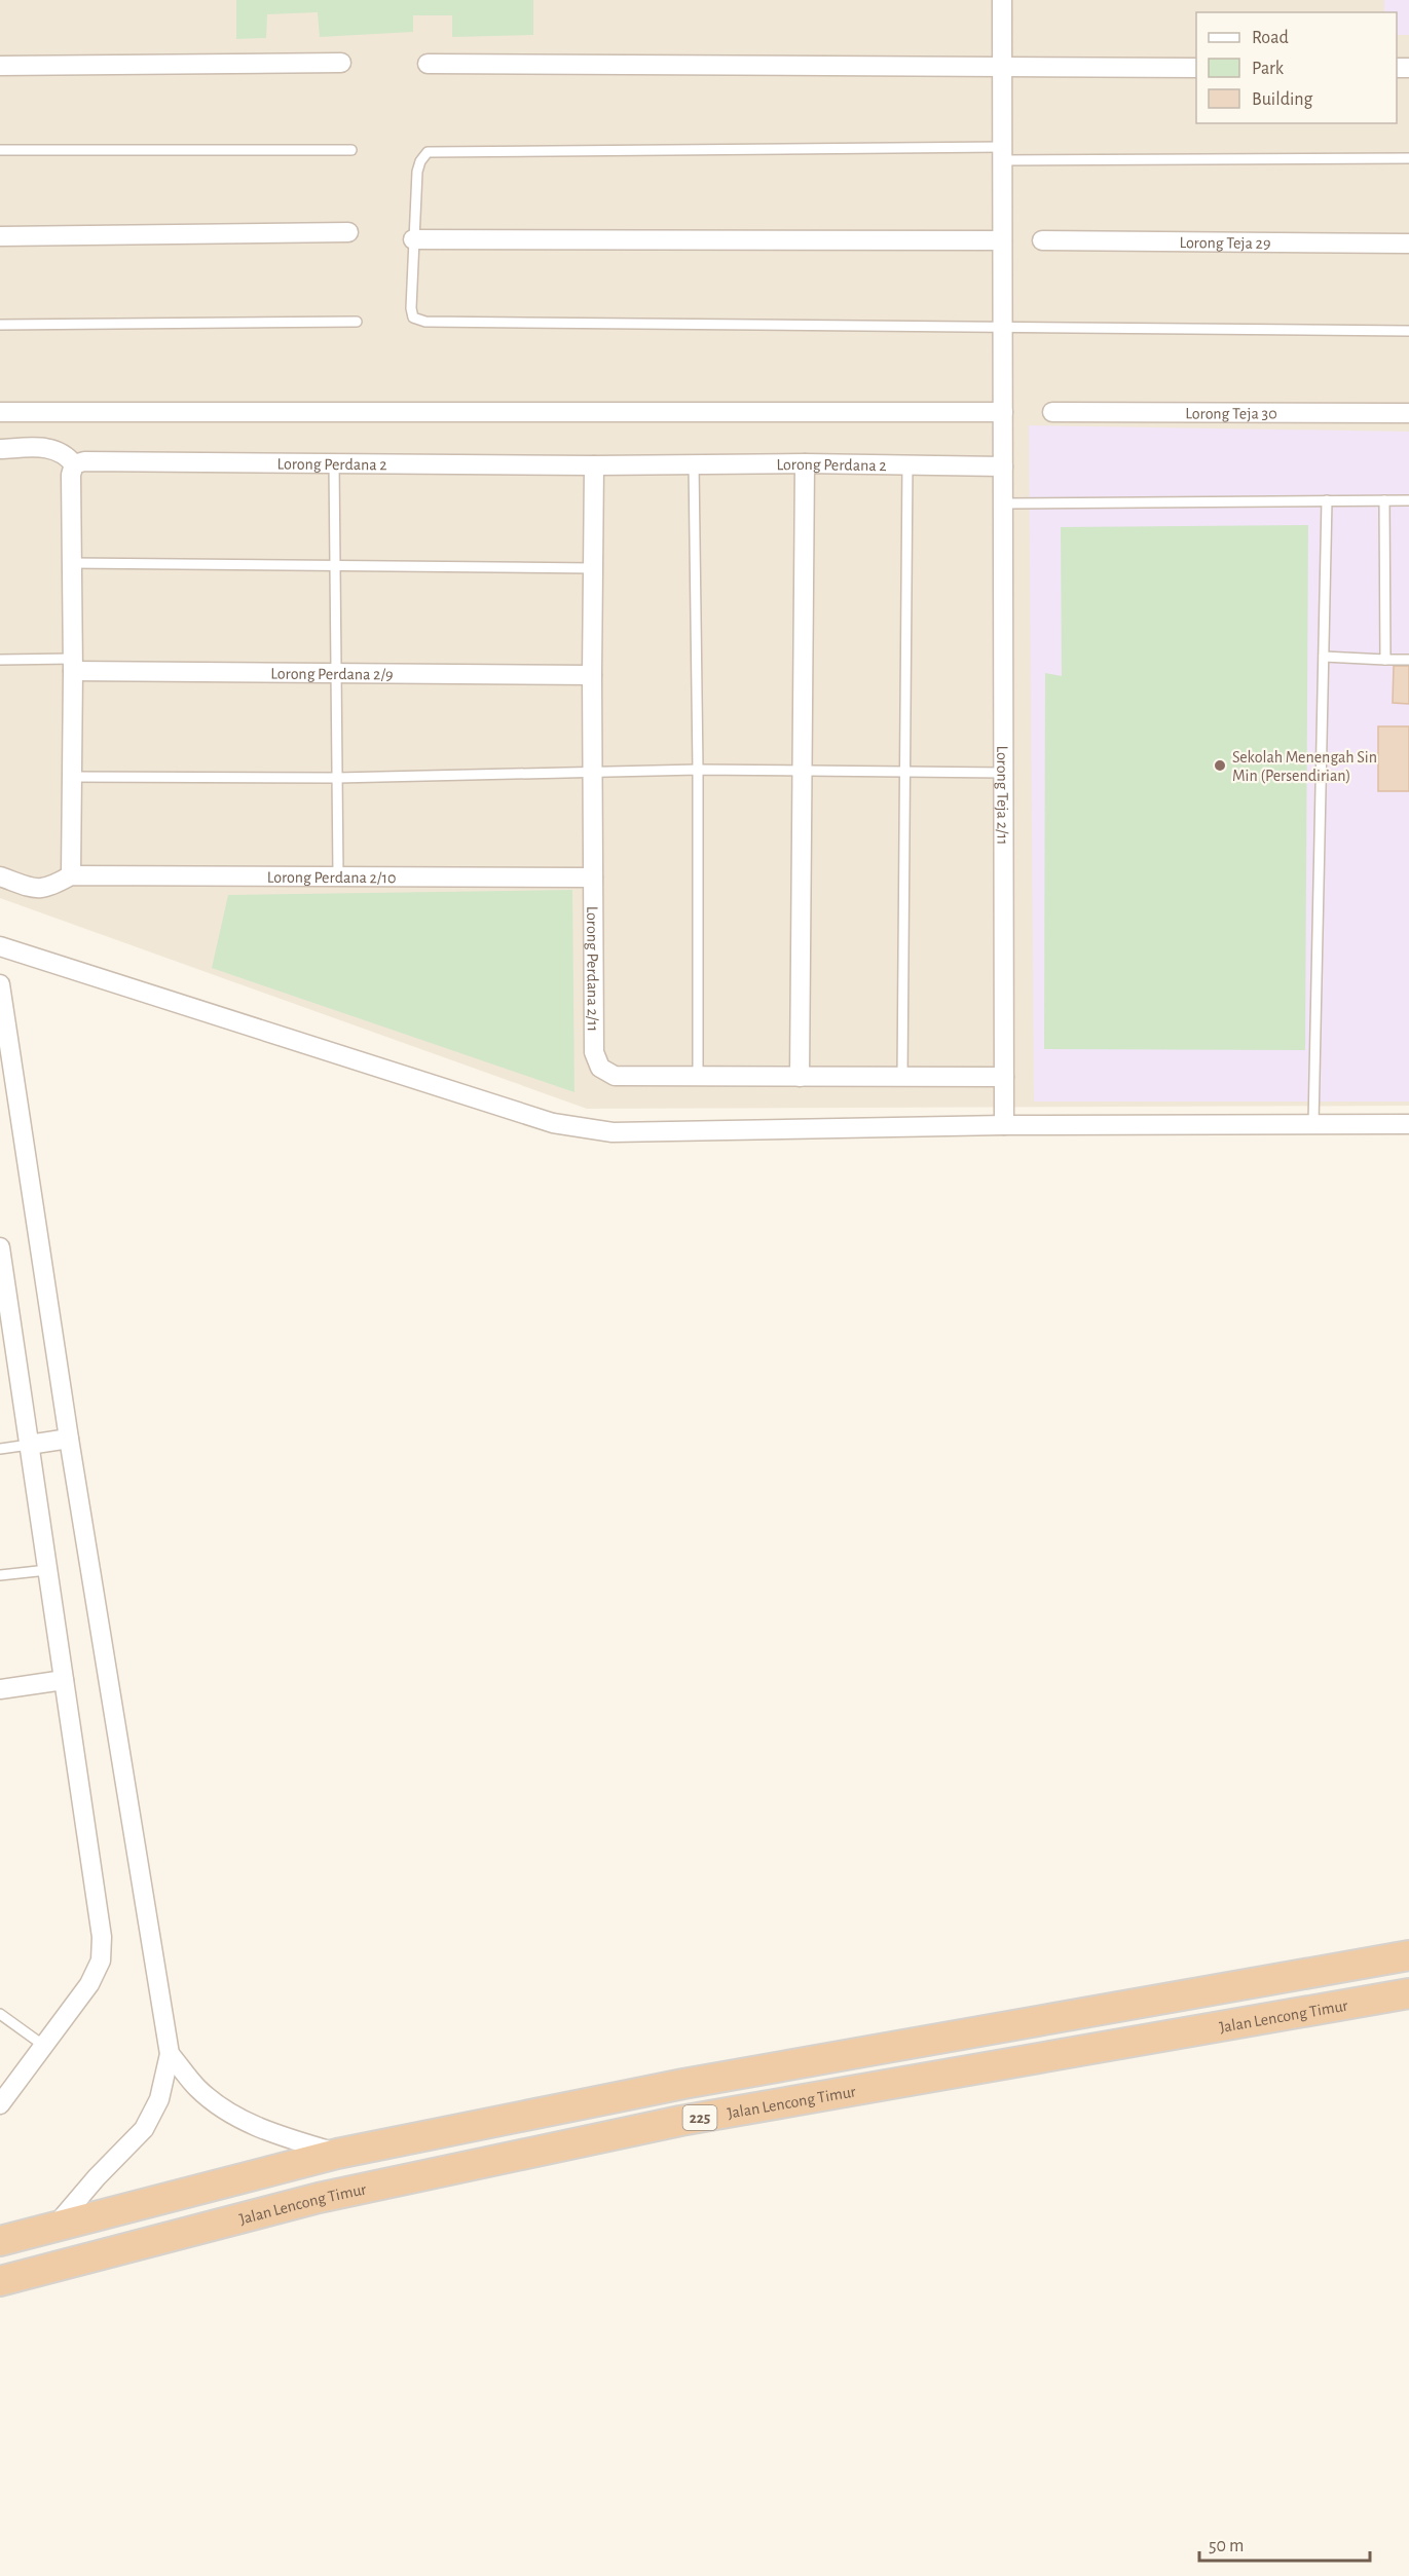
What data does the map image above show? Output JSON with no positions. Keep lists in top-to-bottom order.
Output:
{
  "streets": {
    "highway": ["Jalan Lencong Timur", "225"],
    "street": [
      "Lorong Teja 29",
      "Lorong Teja 30",
      "Lorong Perdana 2",
      "Lorong Perdana 2/9",
      "Lorong Teja 2/11",
      "Lorong Perdana 2/10",
      "Lorong Perdana 2/11"
    ]
  },
  "crossings": [
    ["Lorong Perdana 2", "Lorong Teja 2/11"],
    ["Lorong Perdana 2", "Lorong Perdana 2/11"],
    ["Lorong Perdana 2/9", "Lorong Perdana 2/11"],
    ["Lorong Teja 2/11", "Lorong Perdana 2/11"],
    ["Lorong Perdana 2/10", "Lorong Perdana 2/11"]
  ],
  "places": ["Sekolah Menengah Sin Min (Persendirian)"],
  "legend": ["Road", "Park", "Building"],
  "scale_bar": "50 m"
}
